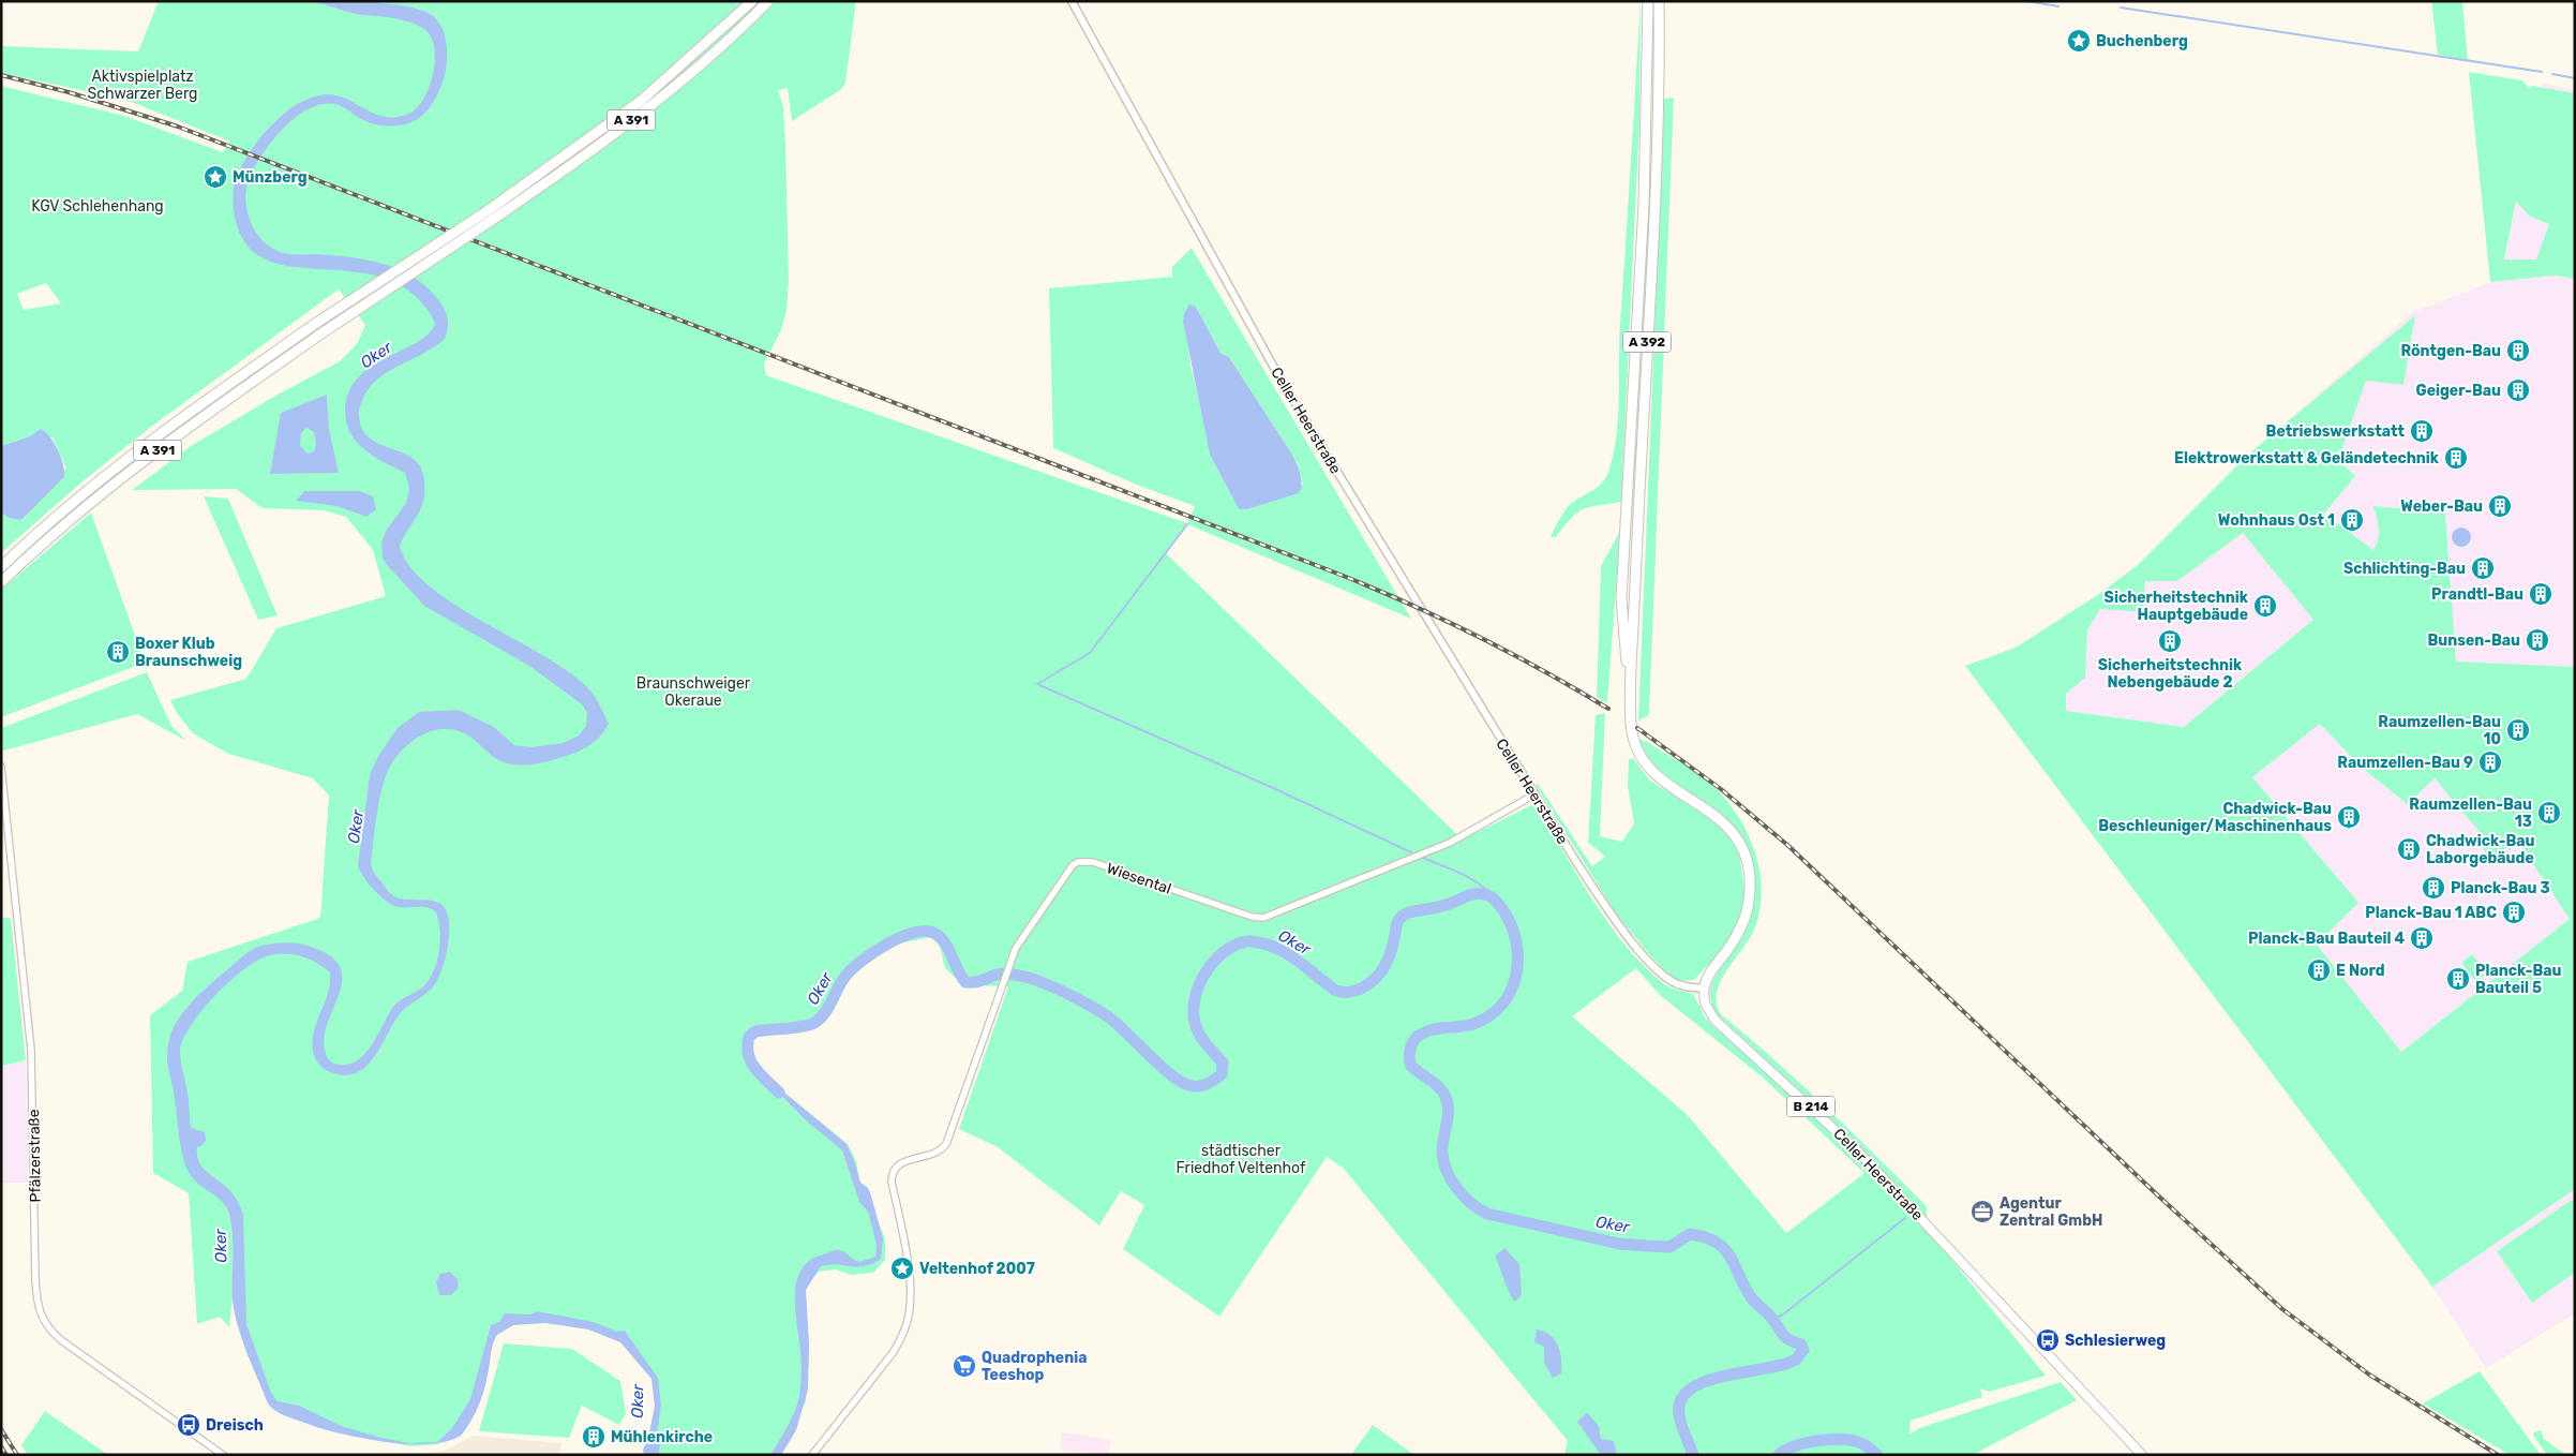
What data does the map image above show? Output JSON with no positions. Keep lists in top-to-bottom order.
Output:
{
  "streets": {
    "highway": ["A 391", "A 392"],
    "main road": ["Celler Heerstraße", "B 214"],
    "street": ["Wiesental", "Pfälzerstraße"]
  },
  "crossings": [
    ["Celler Heerstraße", "Wiesental"]
  ],
  "water": ["Oker"],
  "parks": [
    "Aktivspielplatz Schwarzer Berg",
    "KGV Schlehenhang",
    "Braunschweiger Okeraue",
    "städtischer Friedhof Veltenhof"
  ],
  "places": {
    "place": ["Buchenberg", "Münzberg", "Veltenhof 2007"],
    "building": [
      "Röntgen-Bau",
      "Geiger-Bau",
      "Betriebswerkstatt",
      "Elektrowerkstatt & Geländetechnik",
      "Weber-Bau",
      "Wohnhaus Ost 1",
      "Schlichting-Bau",
      "Prandtl-Bau",
      "Sicherheitstechnik Hauptgebäude",
      "Bunsen-Bau",
      "Sicherheitstechnik Nebengebäude 2",
      "Boxer Klub Braunschweig",
      "Raumzellen-Bau 10",
      "Raumzellen-Bau 9",
      "Raumzellen-Bau 13",
      "Chadwick-Bau Beschleuniger/Maschinenhaus",
      "Chadwick-Bau Laborgebäude",
      "Planck-Bau 3",
      "Planck-Bau 1 ABC",
      "Planck-Bau Bauteil 4",
      "E Nord",
      "Planck-Bau Bauteil 5",
      "Mühlenkirche"
    ],
    "office": ["Agentur Zentral GmbH"],
    "bus stop": ["Schlesierweg", "Dreisch"],
    "supermarket": ["Quadrophenia Teeshop"]
  }
}
